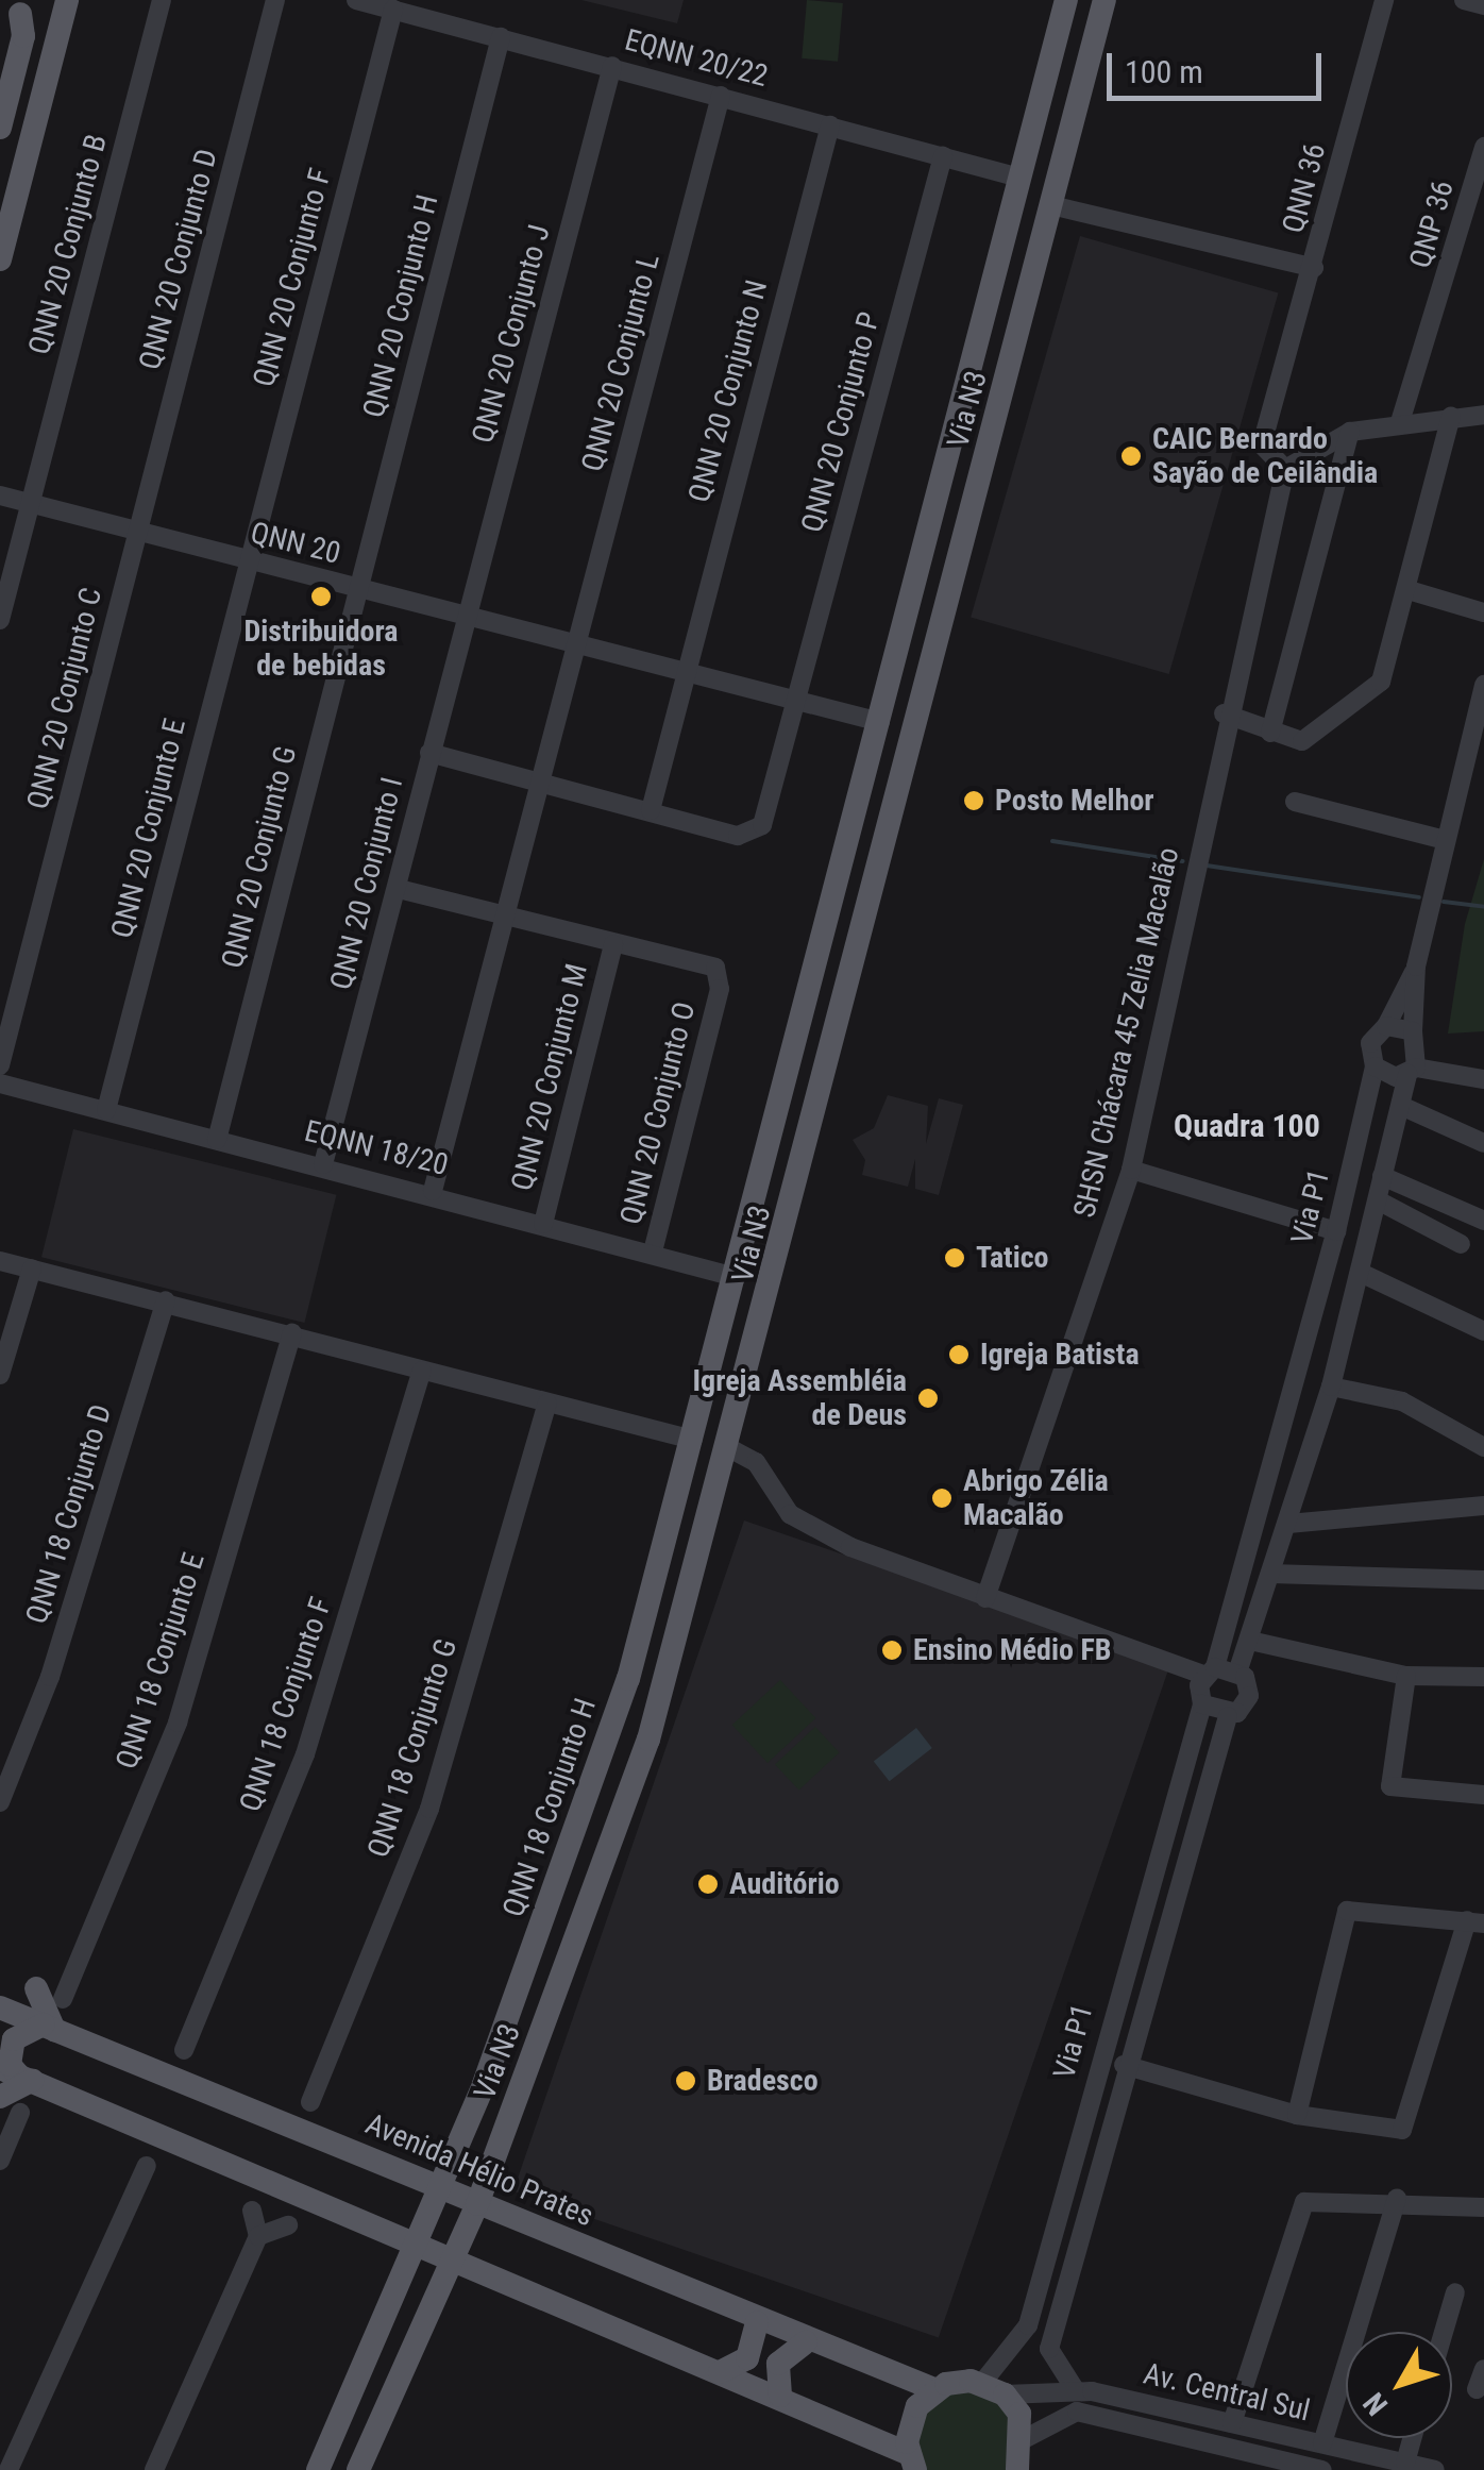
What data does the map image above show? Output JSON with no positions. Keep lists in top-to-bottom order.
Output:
{
  "streets": {
    "main road": ["Via N3", "QNN 18 Conjunto H", "Avenida Hélio Prates"],
    "street": [
      "EQNN 20/22",
      "QNN 36",
      "QNP 36",
      "QNN 20 Conjunto B",
      "QNN 20 Conjunto D",
      "QNN 20 Conjunto F",
      "QNN 20 Conjunto H",
      "QNN 20 Conjunto J",
      "QNN 20 Conjunto L",
      "QNN 20 Conjunto N",
      "QNN 20 Conjunto P",
      "QNN 20",
      "QNN 20 Conjunto C",
      "QNN 20 Conjunto E",
      "QNN 20 Conjunto G",
      "QNN 20 Conjunto I",
      "SHSN Chácara 45 Zelia Macalão",
      "QNN 20 Conjunto M",
      "QNN 20 Conjunto O",
      "EQNN 18/20",
      "Via P1",
      "QNN 18 Conjunto D",
      "QNN 18 Conjunto E",
      "QNN 18 Conjunto F",
      "QNN 18 Conjunto G",
      "Av. Central Sul"
    ]
  },
  "crossings": [
    ["EQNN 20/22", "QNN 20 Conjunto F"],
    ["EQNN 20/22", "QNN 20 Conjunto H"],
    ["EQNN 20/22", "QNN 20 Conjunto J"],
    ["EQNN 20/22", "QNN 20 Conjunto L"],
    ["EQNN 20/22", "QNN 20 Conjunto N"],
    ["EQNN 20/22", "Via N3"],
    ["EQNN 20/22", "QNN 20 Conjunto P"],
    ["QNN 36", "SHSN Chácara 45 Zelia Macalão"],
    ["QNN 20 Conjunto B", "QNN 20"],
    ["QNN 20 Conjunto D", "QNN 20"],
    ["QNN 20 Conjunto D", "QNN 20 Conjunto C"],
    ["QNN 20 Conjunto F", "QNN 20"],
    ["QNN 20 Conjunto F", "QNN 20 Conjunto E"],
    ["QNN 20 Conjunto H", "QNN 20"],
    ["QNN 20 Conjunto H", "QNN 20 Conjunto G"],
    ["QNN 20 Conjunto J", "QNN 20"],
    ["QNN 20 Conjunto J", "QNN 20 Conjunto I"],
    ["QNN 20 Conjunto L", "QNN 20"],
    ["QNN 20 Conjunto N", "QNN 20"],
    ["Via N3", "QNN 20"],
    ["Via N3", "EQNN 18/20"],
    ["Via N3", "QNN 18 Conjunto H"],
    ["Via N3", "Avenida Hélio Prates"],
    ["QNN 20 Conjunto P", "QNN 20"],
    ["QNN 20", "QNN 20 Conjunto C"],
    ["QNN 20", "QNN 20 Conjunto E"],
    ["QNN 20", "QNN 20 Conjunto G"],
    ["QNN 20", "QNN 20 Conjunto I"],
    ["QNN 20 Conjunto E", "EQNN 18/20"],
    ["QNN 20 Conjunto G", "EQNN 18/20"],
    ["QNN 20 Conjunto I", "EQNN 18/20"],
    ["QNN 20 Conjunto M", "QNN 20 Conjunto O"],
    ["QNN 20 Conjunto M", "EQNN 18/20"],
    ["QNN 20 Conjunto O", "EQNN 18/20"],
    ["Via P1", "Av. Central Sul"],
    ["QNN 18 Conjunto H", "Avenida Hélio Prates"]
  ],
  "districts": ["Quadra 100"],
  "places": [
    "CAIC Bernardo Sayão de Ceilândia",
    "Distribuidora de bebidas",
    "Posto Melhor",
    "Tatico",
    "Igreja Batista",
    "Igreja Assembléia de Deus",
    "Abrigo Zélia Macalão",
    "Ensino Médio FB",
    "Auditório",
    "Bradesco"
  ],
  "scale_bar": "100 m",
  "north": "bottom left"
}
